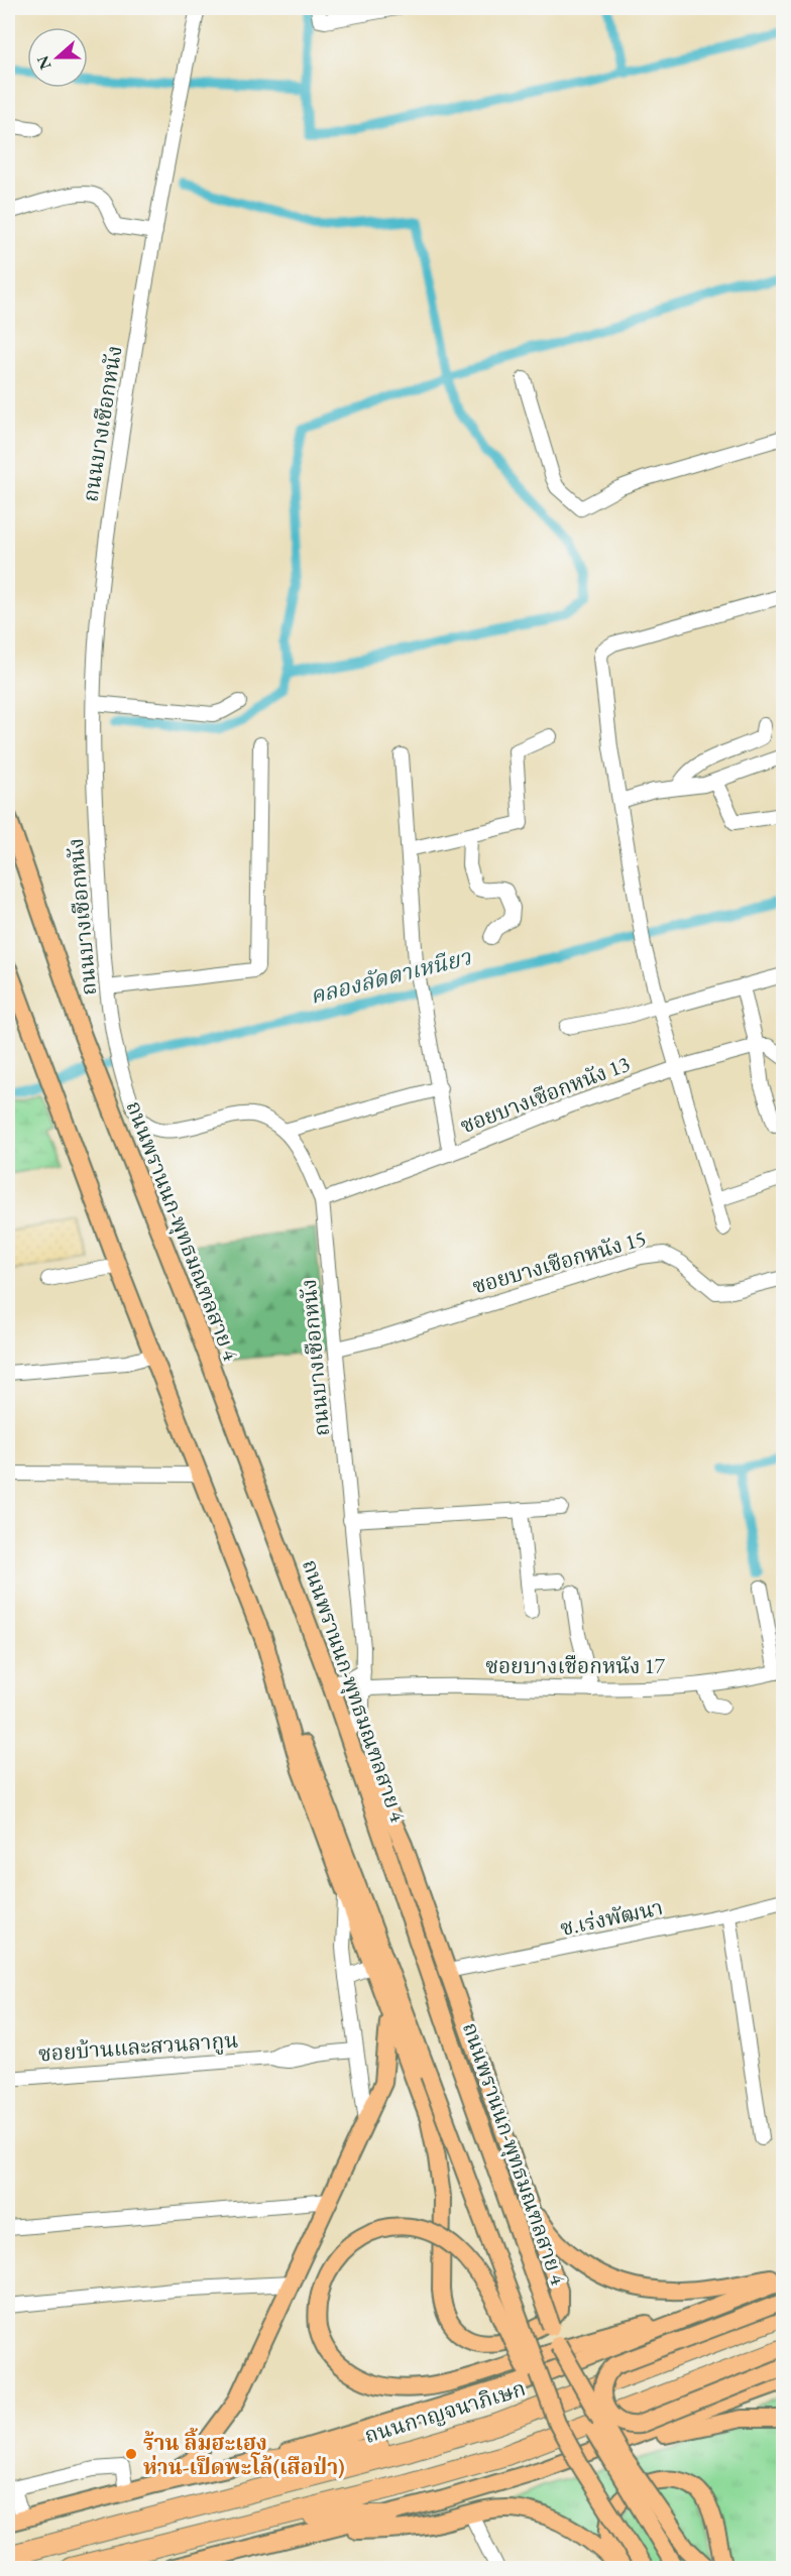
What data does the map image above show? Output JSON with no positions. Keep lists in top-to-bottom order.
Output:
{
  "streets": {
    "highway": ["ถนนกาญจนาภิเษก"],
    "main road": ["ถนนพรานนก-พุทธมณฑลสาย 4"],
    "street": [
      "ถนนบางเชือกหนัง",
      "ซอยบางเชือกหนัง 13",
      "ซอยบางเชือกหนัง 15",
      "ซอยบางเชือกหนัง 17",
      "ซ.เร่งพัฒนา",
      "ซอยบ้านและสวนลากูน"
    ]
  },
  "crossings": [
    ["ถนนบางเชือกหนัง", "ซอยบางเชือกหนัง 13"],
    ["ถนนบางเชือกหนัง", "ถนนพรานนก-พุทธมณฑลสาย 4"],
    ["ถนนบางเชือกหนัง", "ซอยบางเชือกหนัง 15"],
    ["ถนนบางเชือกหนัง", "ซอยบางเชือกหนัง 17"]
  ],
  "water": ["คลองลัดตาเหนียว"],
  "places": ["ร้าน ลิ้มฮะเฮง ห่าน-เป็ดพะโล้(เสือป่า)"],
  "north": "left"
}
